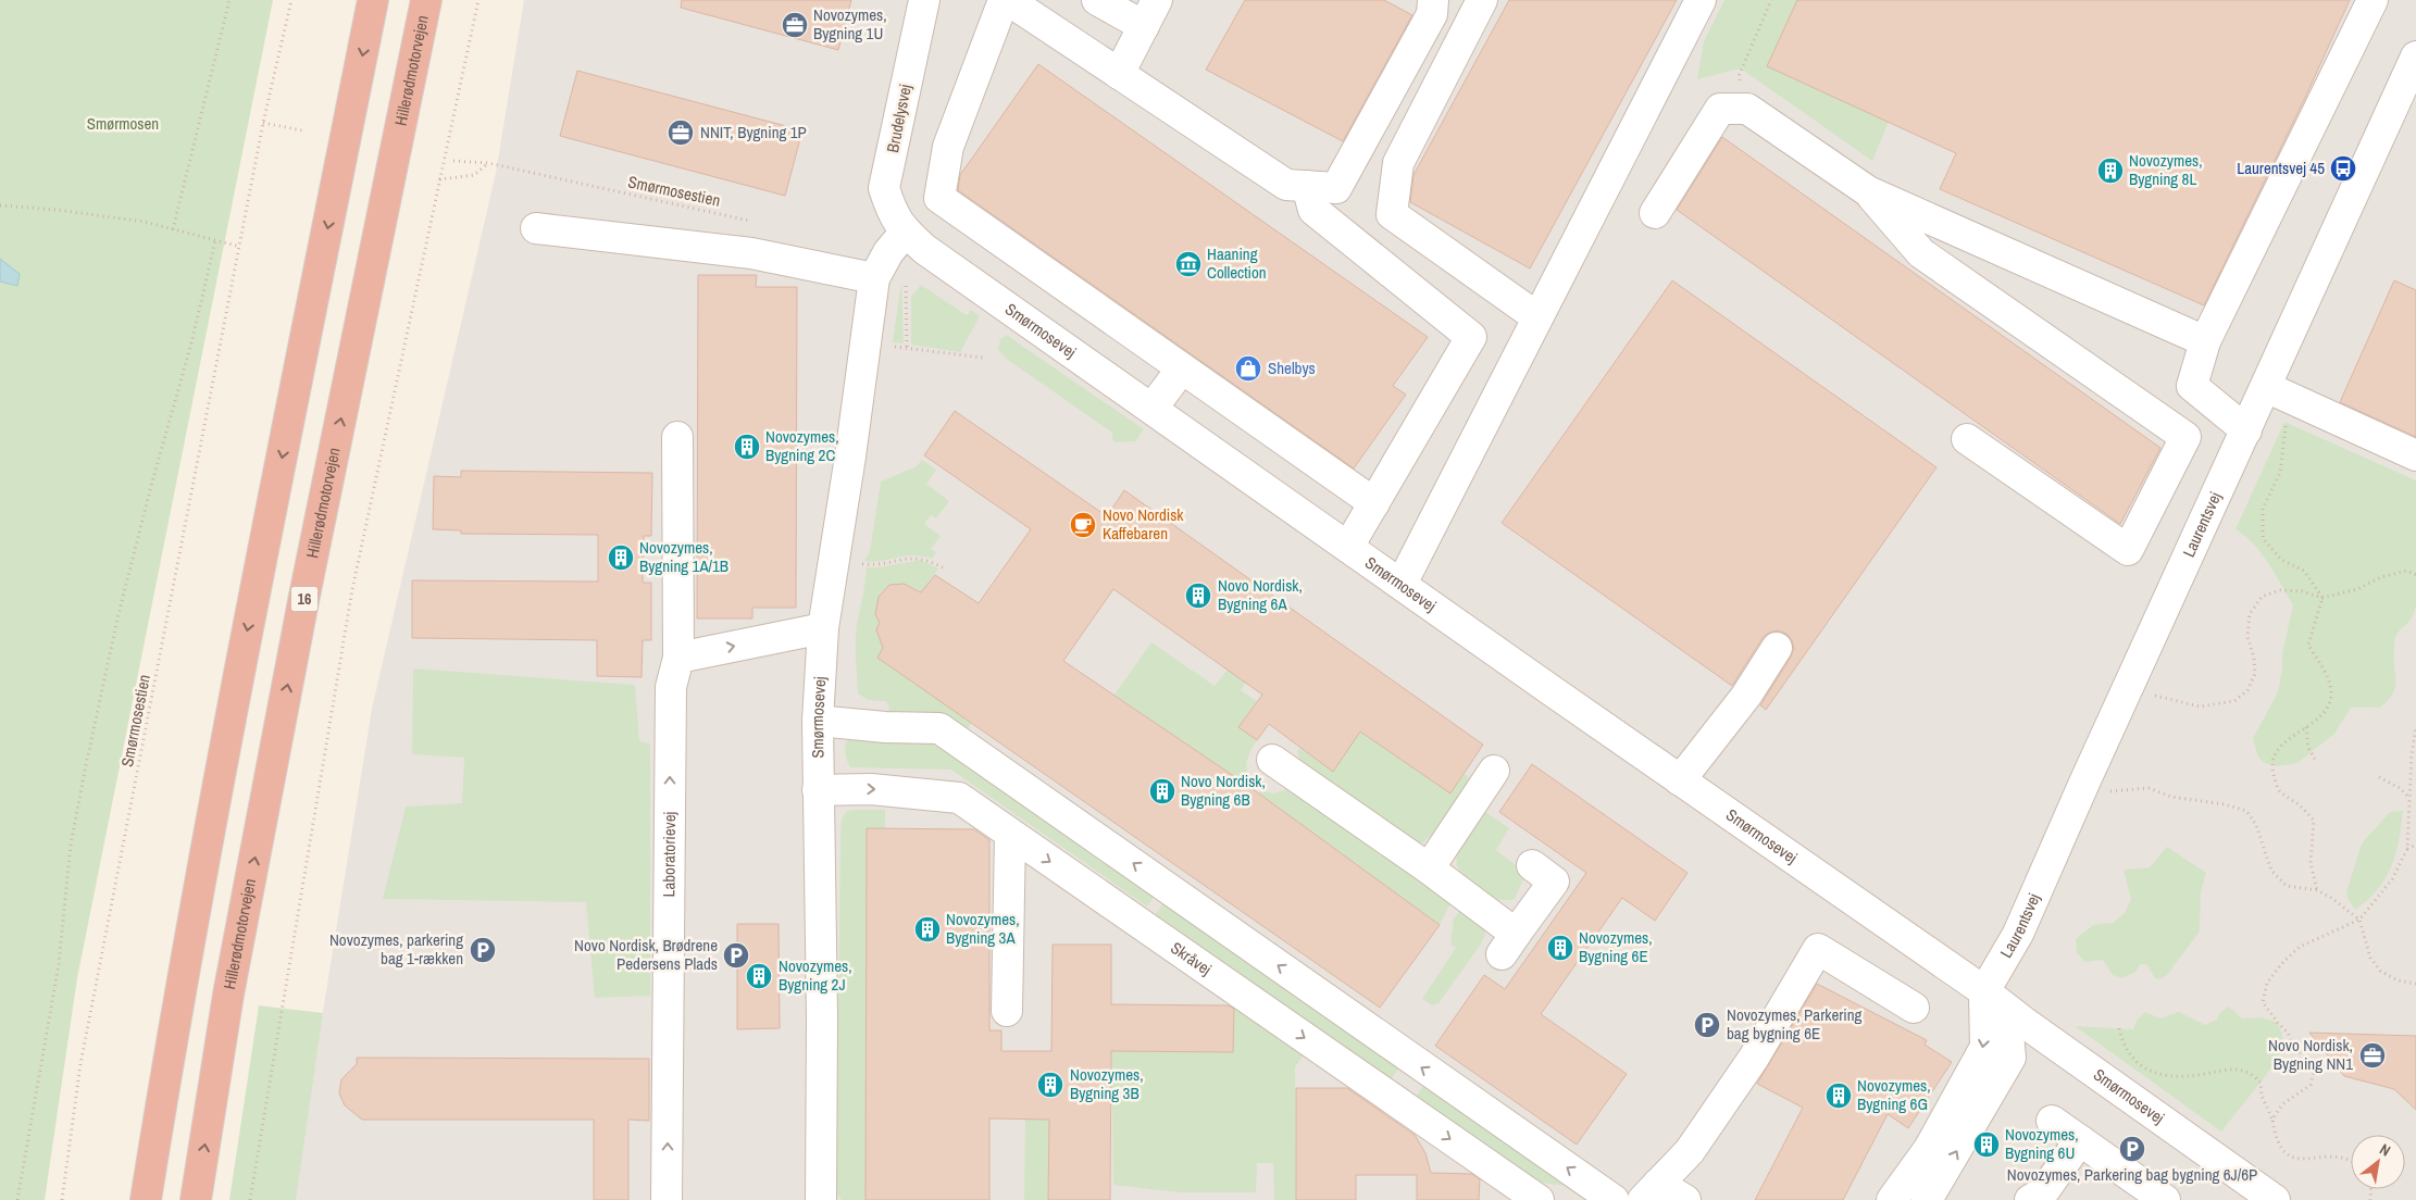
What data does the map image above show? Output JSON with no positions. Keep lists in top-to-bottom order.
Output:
{
  "streets": {
    "highway": ["Hillerødmotorvejen", "16"],
    "street": [
      "Brudelysvej",
      "Smørmosevej",
      "Laurentsvej",
      "Laboratorievej",
      "Skråvej"
    ],
    "path": ["Smørmosestien"]
  },
  "crossings": [
    ["Brudelysvej", "Smørmosevej"],
    ["Smørmosevej", "Laurentsvej"],
    ["Smørmosevej", "Skråvej"]
  ],
  "one_way": ["Laboratorievej"],
  "parks": ["Smørmosen"],
  "places": {
    "office": ["Novozymes, Bygning 1U", "NNIT, Bygning 1P", "Novo Nordisk, Bygning NN1"],
    "bus stop": ["Laurentsvej 45"],
    "building": [
      "Novozymes, Bygning 8L",
      "Novozymes, Bygning 2C",
      "Novozymes, Bygning 1A/1B",
      "Novo Nordisk, Bygning 6A",
      "Novo Nordisk, Bygning 6B",
      "Novozymes, Bygning 3A",
      "Novozymes, Bygning 6E",
      "Novozymes, Bygning 2J",
      "Novozymes, Bygning 3B",
      "Novozymes, Bygning 6G",
      "Novozymes, Bygning 6U"
    ],
    "museum": ["Haaning Collection"],
    "shop": ["Shelbys"],
    "cafe": ["Novo Nordisk Kaffebaren"],
    "parking": [
      "Novozymes, parkering bag 1-rækken",
      "Novo Nordisk, Brødrene Pedersens Plads",
      "Novozymes, Parkering bag bygning 6E",
      "Novozymes, Parkering bag bygning 6J/6P"
    ]
  },
  "north": "top right"
}
